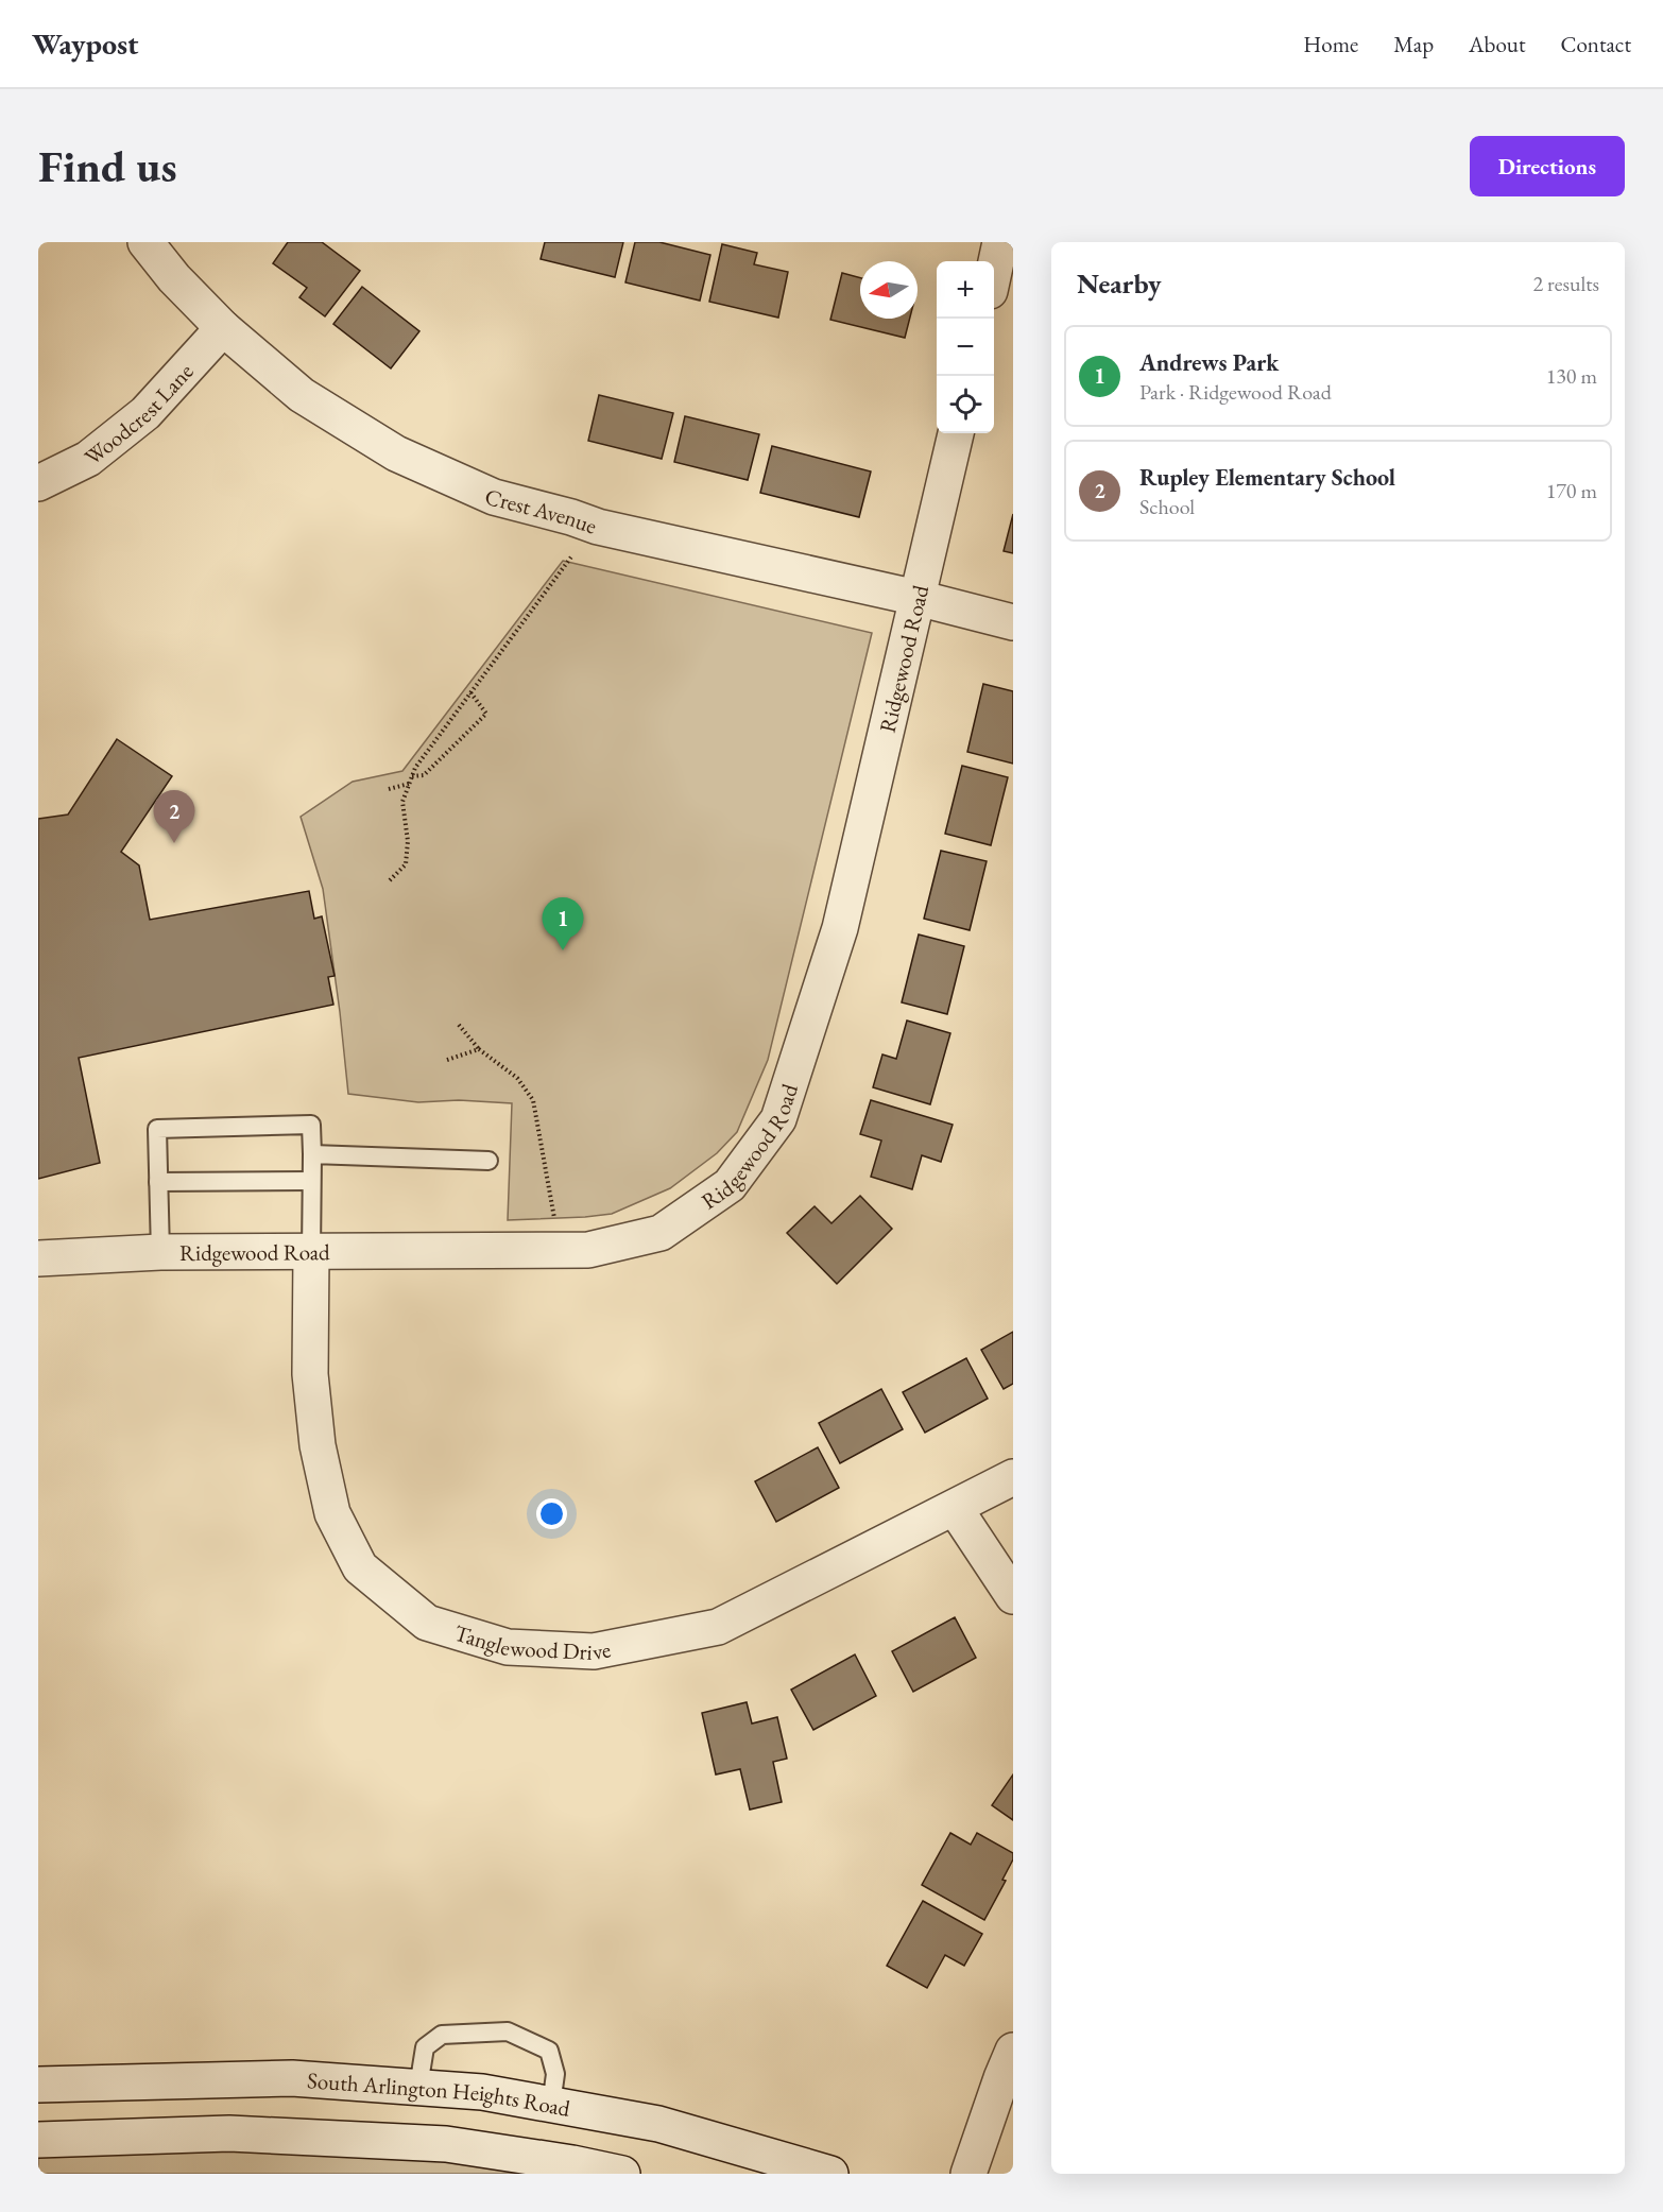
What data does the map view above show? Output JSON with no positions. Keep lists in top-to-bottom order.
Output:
{
  "streets": {
    "street": [
      "Woodcrest Lane",
      "Crest Avenue",
      "Ridgewood Road",
      "Tanglewood Drive",
      "South Arlington Heights Road"
    ]
  },
  "crossings": [
    ["Woodcrest Lane", "Crest Avenue"],
    ["Crest Avenue", "Ridgewood Road"],
    ["Ridgewood Road", "Tanglewood Drive"]
  ],
  "north": "left",
  "page": {
    "header": "Waypost",
    "nav": [
      "Home",
      "Map",
      "About",
      "Contact"
    ],
    "buttons": "Directions",
    "title": "Find us",
    "heading": ["Nearby", "2 results"],
    "map_buttons": ["+", "−"],
    "list": [
      {
        "mark": "1",
        "name": "Andrews Park",
        "note": "Park · Ridgewood Road",
        "value": "130 m"
      },
      {
        "mark": "2",
        "name": "Rupley Elementary School",
        "note": "School",
        "value": "170 m"
      }
    ],
    "pins": ["2", "1"]
  }
}
